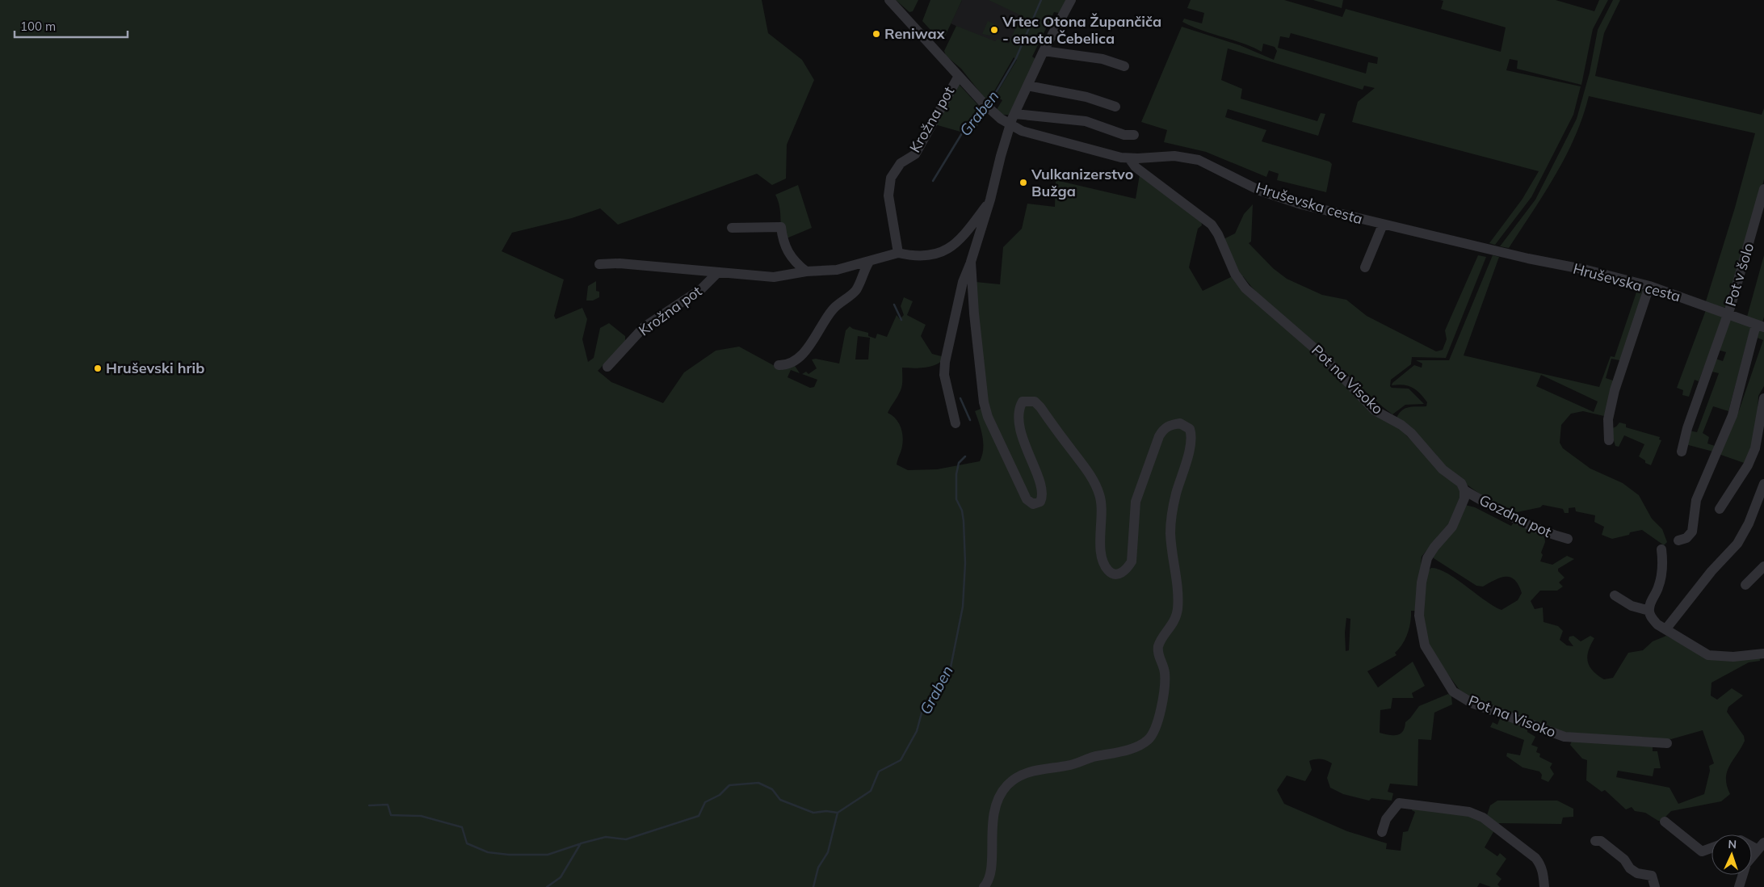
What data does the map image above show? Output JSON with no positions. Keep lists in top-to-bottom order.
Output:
{
  "streets": {
    "street": [
      "Krožna pot",
      "Hruševska cesta",
      "Pot v šolo",
      "Pot na Visoko",
      "Gozdna pot"
    ]
  },
  "crossings": [
    ["Krožna pot", "Hruševska cesta"],
    ["Hruševska cesta", "Pot v šolo"],
    ["Hruševska cesta", "Pot na Visoko"],
    ["Pot na Visoko", "Gozdna pot"]
  ],
  "water": ["Graben"],
  "places": [
    "Vrtec Otona Župančiča - enota Čebelica",
    "Reniwax",
    "Vulkanizerstvo Bužga",
    "Hruševski hrib"
  ],
  "scale_bar": "100 m",
  "north": "top"
}
